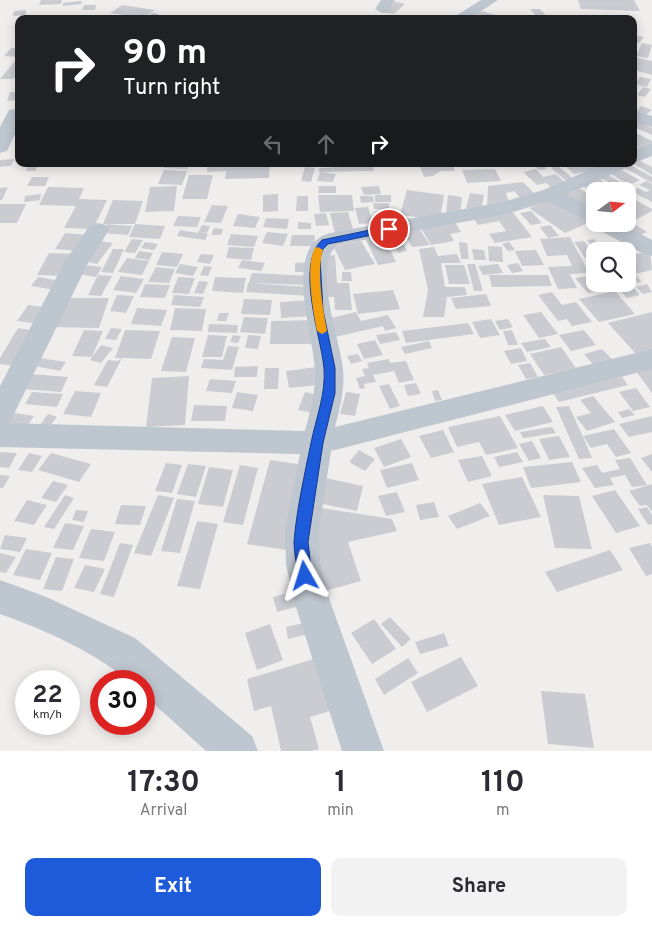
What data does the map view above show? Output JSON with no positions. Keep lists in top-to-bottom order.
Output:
{
  "north": "right",
  "page": {
    "turn": ["90 m", "Turn right"],
    "speed": "22 km/h",
    "limit": "30",
    "eta": [
      "17:30",
      "Arrival",
      "1",
      "min",
      "110",
      "m"
    ],
    "buttons": ["Exit", "Share"]
  }
}
